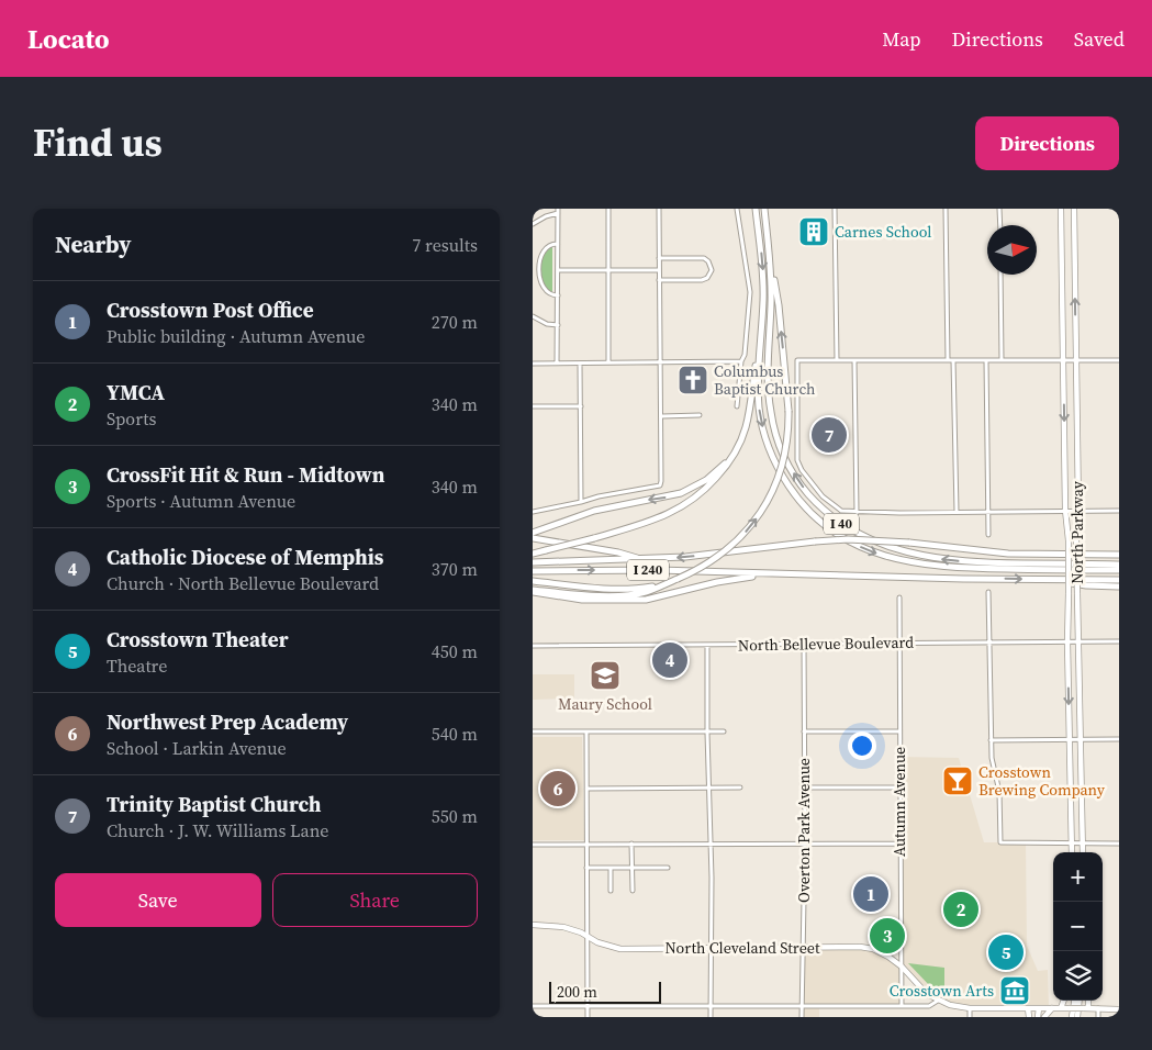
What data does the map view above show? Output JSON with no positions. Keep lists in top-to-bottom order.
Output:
{
  "streets": {
    "highway": ["I 40", "I 240"],
    "main road": ["North Parkway", "North Cleveland Street"],
    "street": ["North Bellevue Boulevard", "Autumn Avenue", "Overton Park Avenue"]
  },
  "crossings": [
    ["North Parkway", "North Bellevue Boulevard"],
    ["North Bellevue Boulevard", "Autumn Avenue"],
    ["North Bellevue Boulevard", "Overton Park Avenue"],
    ["Autumn Avenue", "North Cleveland Street"],
    ["Overton Park Avenue", "North Cleveland Street"]
  ],
  "places": {
    "building": ["Carnes School"],
    "church": ["Columbus Baptist Church"],
    "school or university": ["Maury School"],
    "bar": ["Crosstown Brewing Company"],
    "museum": ["Crosstown Arts"]
  },
  "scale_bar": "200 m",
  "north": "right",
  "page": {
    "header": "Locato",
    "nav": ["Map", "Directions", "Saved"],
    "title": "Find us",
    "buttons": [
      "Directions",
      ["Save", "Share"]
    ],
    "heading": ["Nearby", "7 results"],
    "list": [
      {
        "mark": "1",
        "name": "Crosstown Post Office",
        "note": "Public building · Autumn Avenue",
        "value": "270 m"
      },
      {
        "mark": "2",
        "name": "YMCA",
        "note": "Sports",
        "value": "340 m"
      },
      {
        "mark": "3",
        "name": "CrossFit Hit & Run - Midtown",
        "note": "Sports · Autumn Avenue",
        "value": "340 m"
      },
      {
        "mark": "4",
        "name": "Catholic Diocese of Memphis",
        "note": "Church · North Bellevue Boulevard",
        "value": "370 m"
      },
      {
        "mark": "5",
        "name": "Crosstown Theater",
        "note": "Theatre",
        "value": "450 m"
      },
      {
        "mark": "6",
        "name": "Northwest Prep Academy",
        "note": "School · Larkin Avenue",
        "value": "540 m"
      },
      {
        "mark": "7",
        "name": "Trinity Baptist Church",
        "note": "Church · J. W. Williams Lane",
        "value": "550 m"
      }
    ],
    "pins": [
      "7",
      "4",
      "6",
      "1",
      "2",
      "3",
      "5"
    ],
    "map_buttons": ["+", "−"],
    "scale": "200 m"
  }
}
